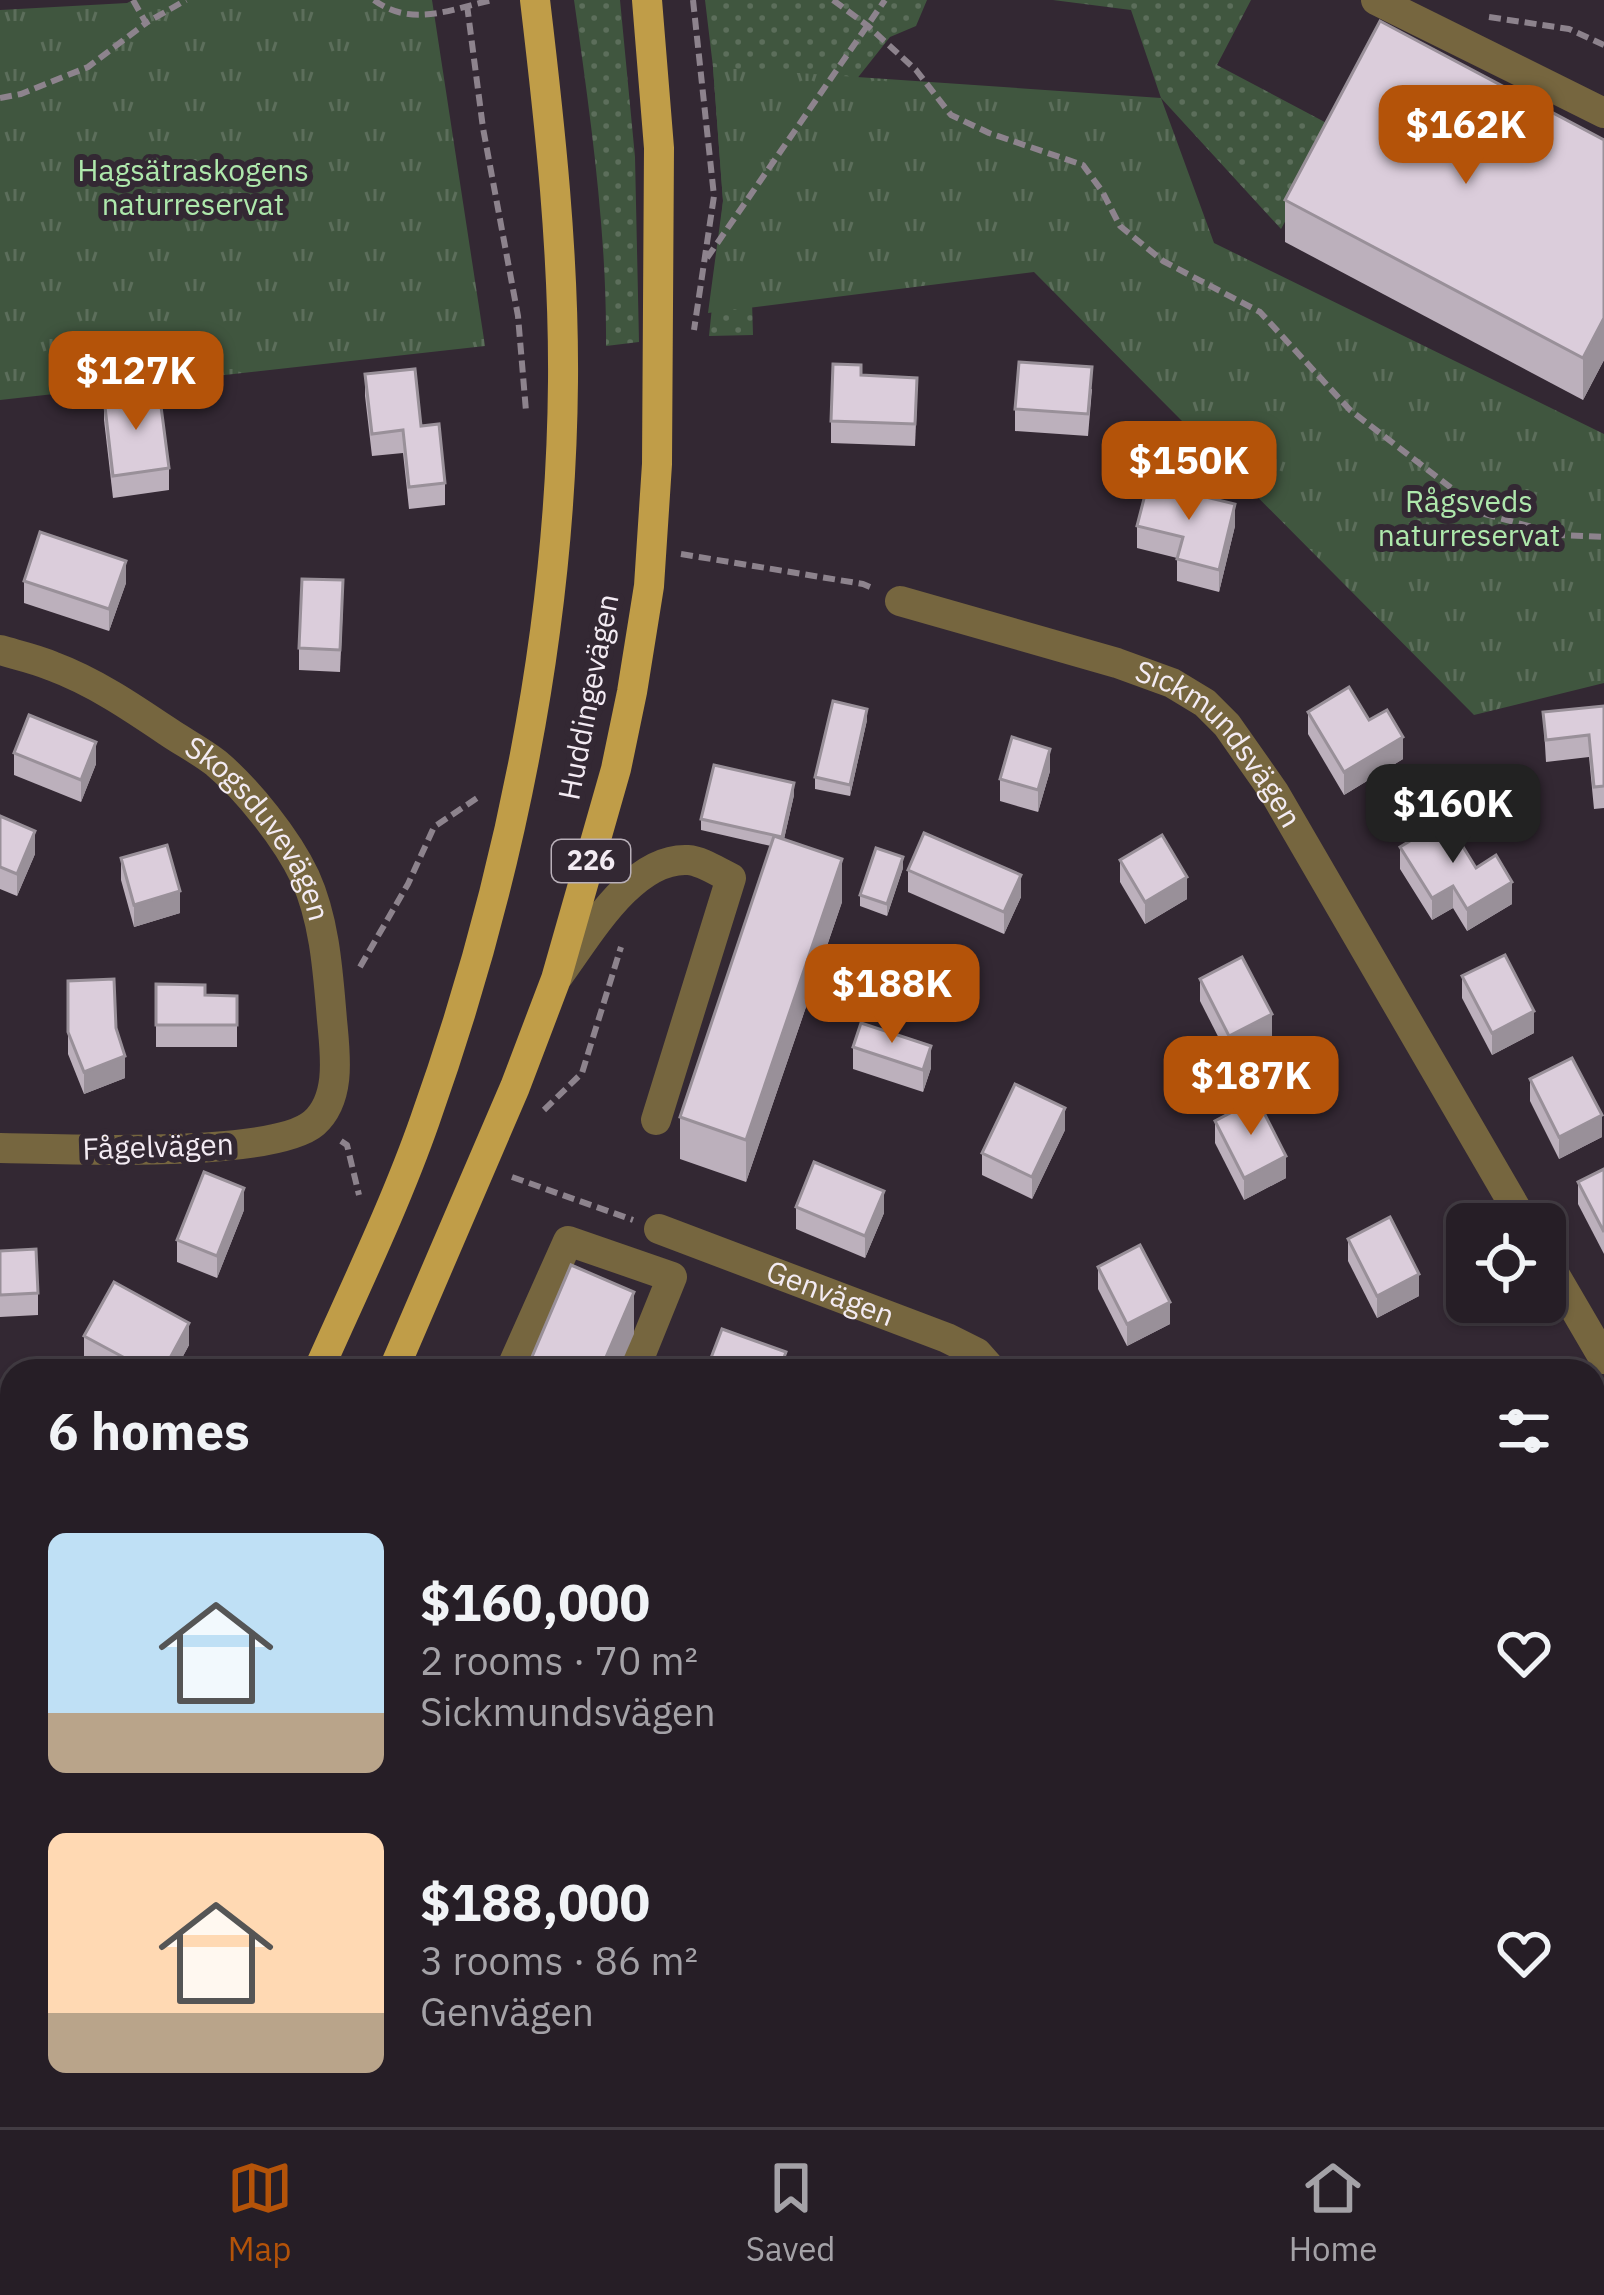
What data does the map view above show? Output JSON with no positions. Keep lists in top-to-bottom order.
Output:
{
  "streets": {
    "main road": ["Huddingevägen", "226"],
    "street": [
      "Sickmundsvägen",
      "Skogsduvevägen",
      "Fågelvägen",
      "Genvägen"
    ]
  },
  "crossings": [
    ["Skogsduvevägen", "Fågelvägen"]
  ],
  "parks": ["Hagsätraskogens naturreservat", "Rågsveds naturreservat"],
  "page": {
    "price": [
      "$162K",
      "$127K",
      "$150K",
      "$160K",
      "$188K",
      "$187K"
    ],
    "heading": "6 homes",
    "list": [
      {
        "name": "$160,000",
        "note": "2 rooms · 70 m² · Sickmundsvägen"
      },
      {
        "name": "$188,000",
        "note": "3 rooms · 86 m² · Genvägen"
      }
    ],
    "tabs": ["Map", "Saved", "Home"]
  }
}
